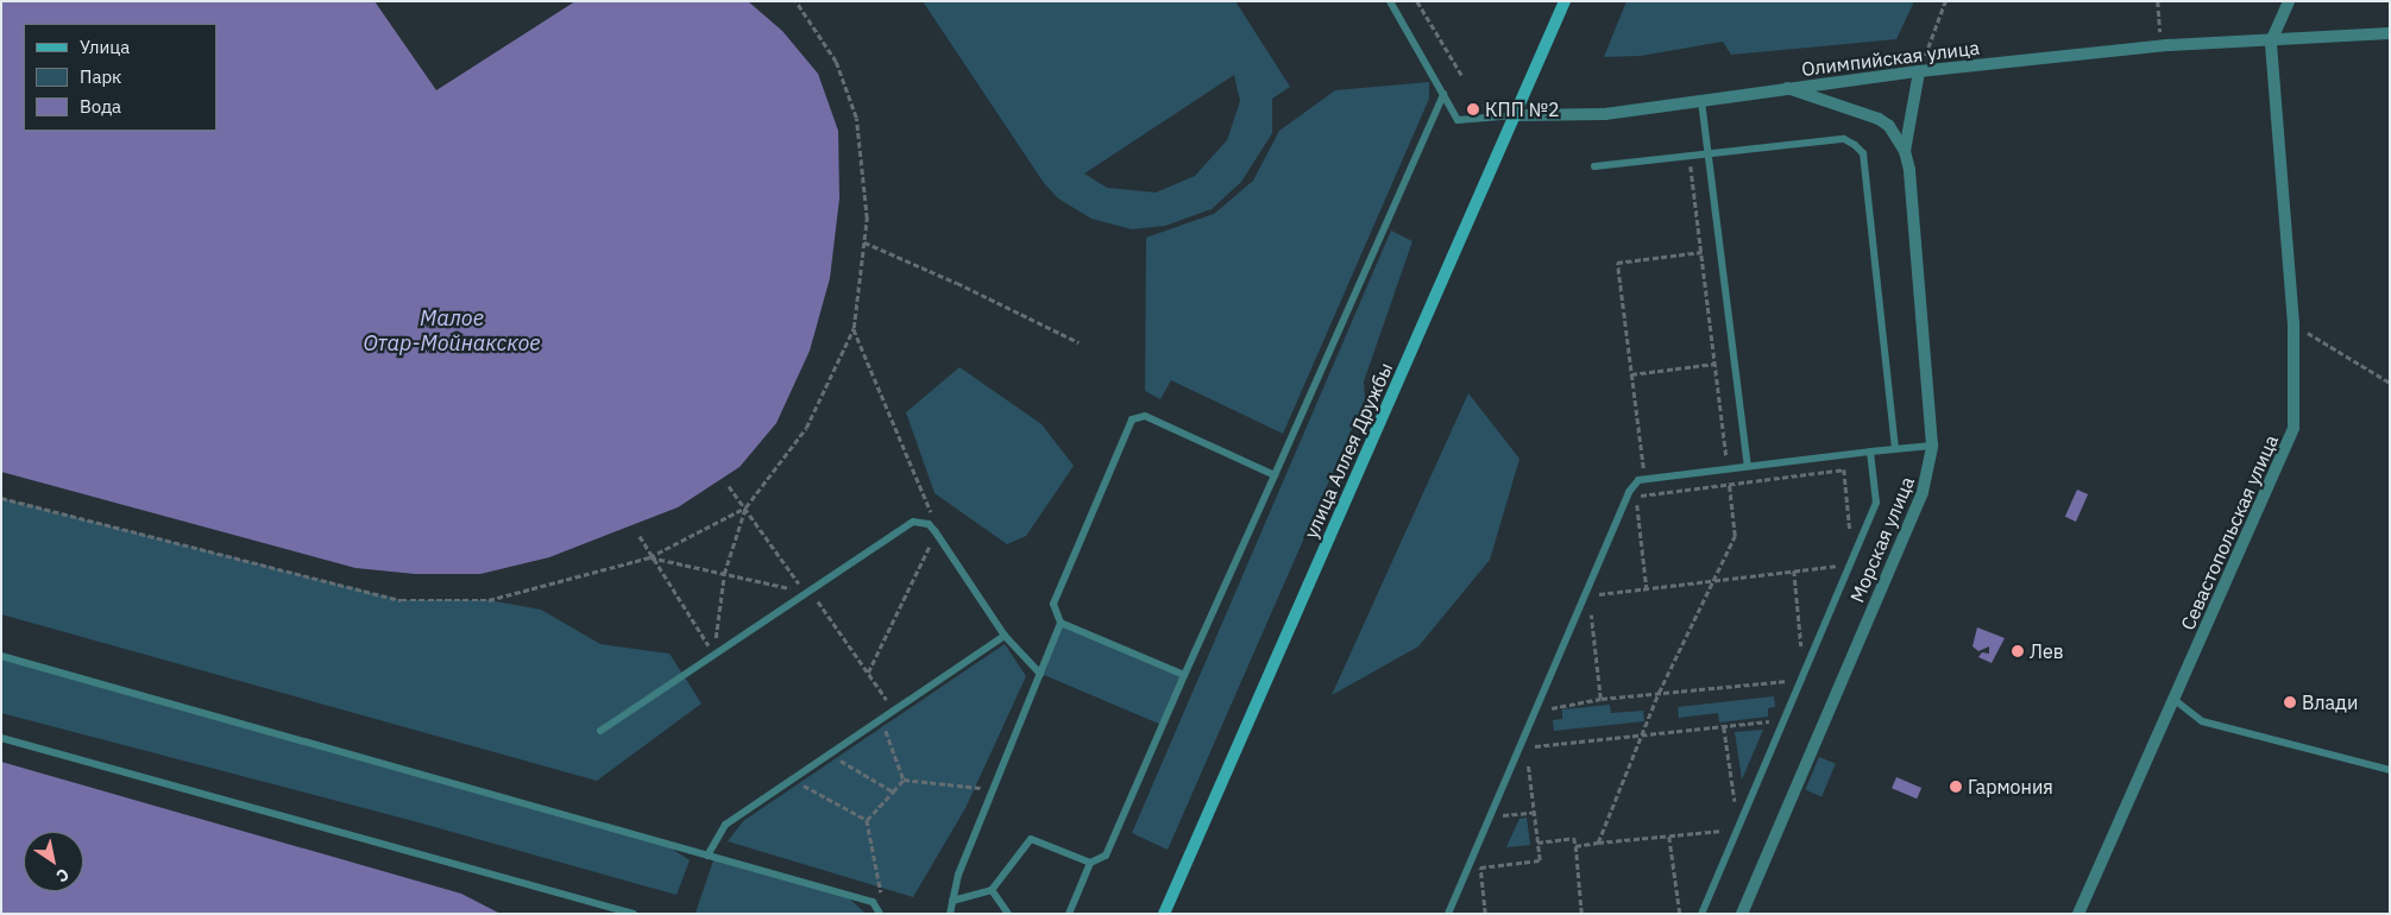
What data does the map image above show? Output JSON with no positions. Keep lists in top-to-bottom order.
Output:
{
  "streets": {
    "main road": ["улица Аллея Дружбы"],
    "street": ["Олимпийская улица", "Севастопольская улица", "Морская улица"]
  },
  "crossings": [
    ["Олимпийская улица", "улица Аллея Дружбы"],
    ["Олимпийская улица", "Севастопольская улица"],
    ["Олимпийская улица", "Морская улица"]
  ],
  "water": ["Малое Отар-Мойнакское"],
  "places": [
    "КПП №2",
    "Лев",
    "Влади",
    "Гармония"
  ],
  "legend": ["Улица", "Парк", "Вода"],
  "north": "bottom right"
}
